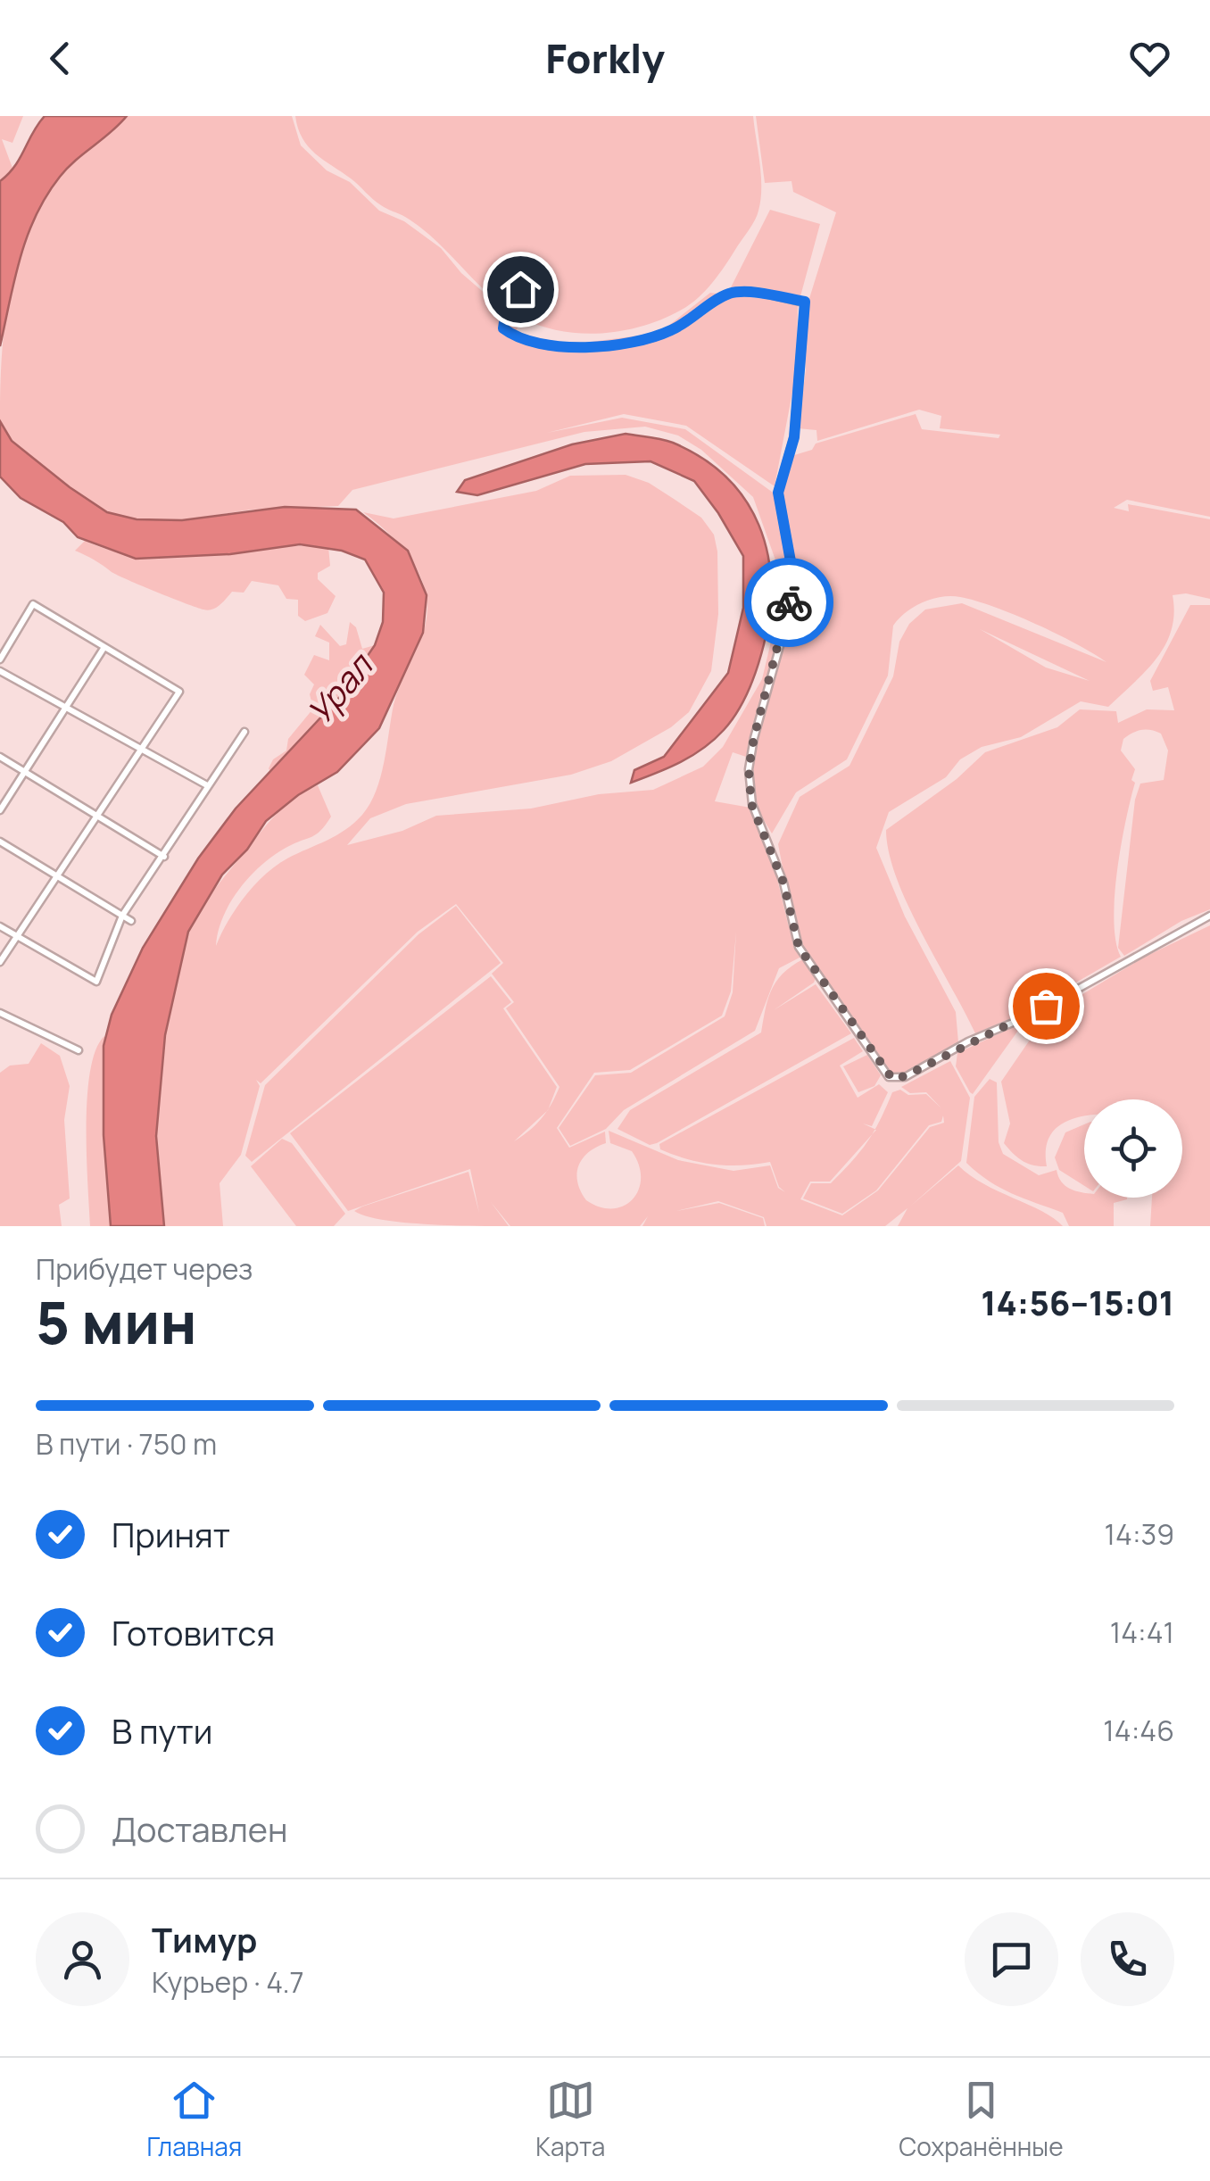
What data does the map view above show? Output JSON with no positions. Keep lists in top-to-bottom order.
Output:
{
  "water": ["Урал"],
  "page": {
    "header": "Forkly",
    "heading": ["5 мин", "Прибудет через", "14:56–15:01"],
    "panel": ["Тимур", "Курьер · 4.7"],
    "bar": "В пути · 750 m",
    "list": [
      ["Принят", "14:39"],
      ["Готовится", "14:41"],
      ["В пути", "14:46"],
      "Доставлен"
    ],
    "tabs": ["Главная", "Карта", "Сохранённые"]
  }
}
